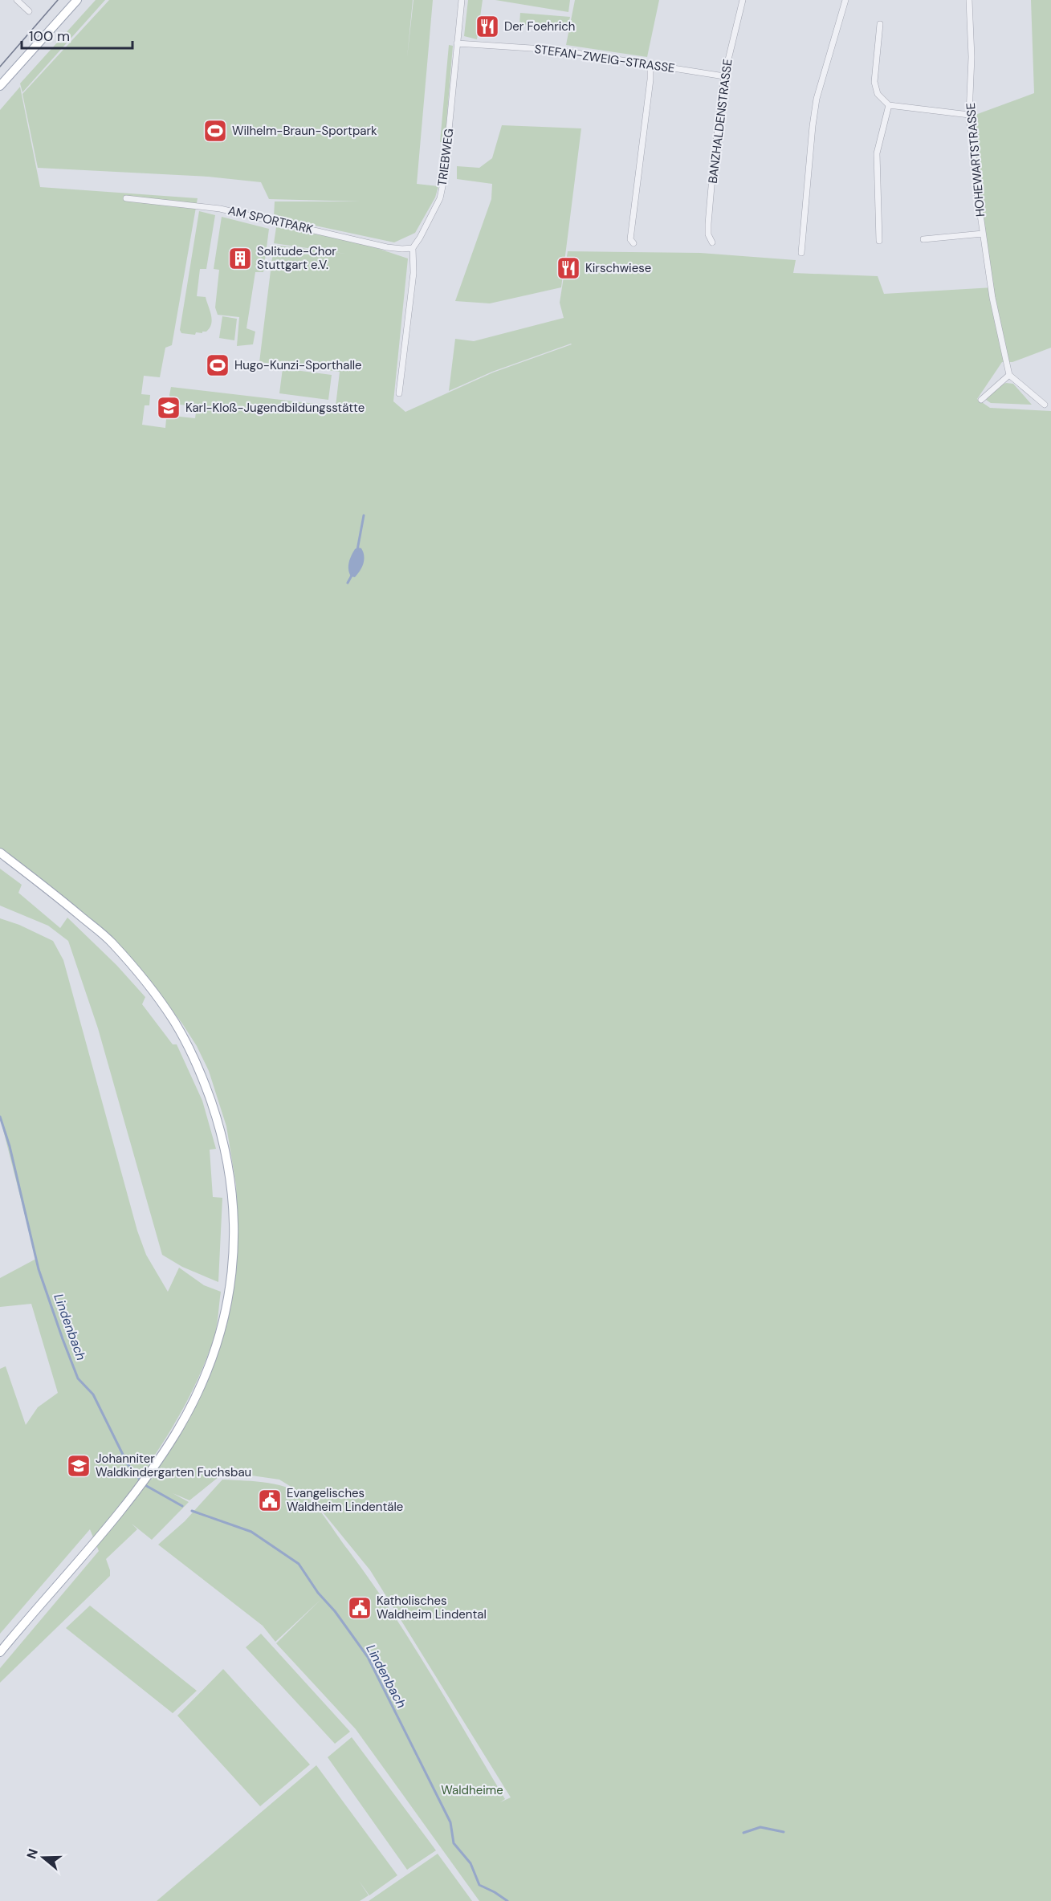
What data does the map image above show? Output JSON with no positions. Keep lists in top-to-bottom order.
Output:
{
  "streets": {
    "street": [
      "STEFAN-ZWEIG-STRASSE",
      "BANZHALDENSTRASSE",
      "TRIEBWEG",
      "HOHEWARTSTRASSE",
      "AM SPORTPARK"
    ]
  },
  "crossings": [
    ["STEFAN-ZWEIG-STRASSE", "BANZHALDENSTRASSE"],
    ["STEFAN-ZWEIG-STRASSE", "TRIEBWEG"],
    ["TRIEBWEG", "AM SPORTPARK"]
  ],
  "water": ["Lindenbach"],
  "parks": ["Waldheime"],
  "places": {
    "restaurant": ["Der Foehrich", "Kirschwiese"],
    "sports": ["Wilhelm-Braun-Sportpark", "Hugo-Kunzi-Sporthalle"],
    "building": ["Solitude-Chor Stuttgart e.V."],
    "school or university": ["Karl-Kloß-Jugendbildungsstätte", "Johanniter Waldkindergarten Fuchsbau"],
    "public building": ["Evangelisches Waldheim Lindentäle", "Katholisches Waldheim Lindental"]
  },
  "scale_bar": "100 m",
  "north": "left"
}
